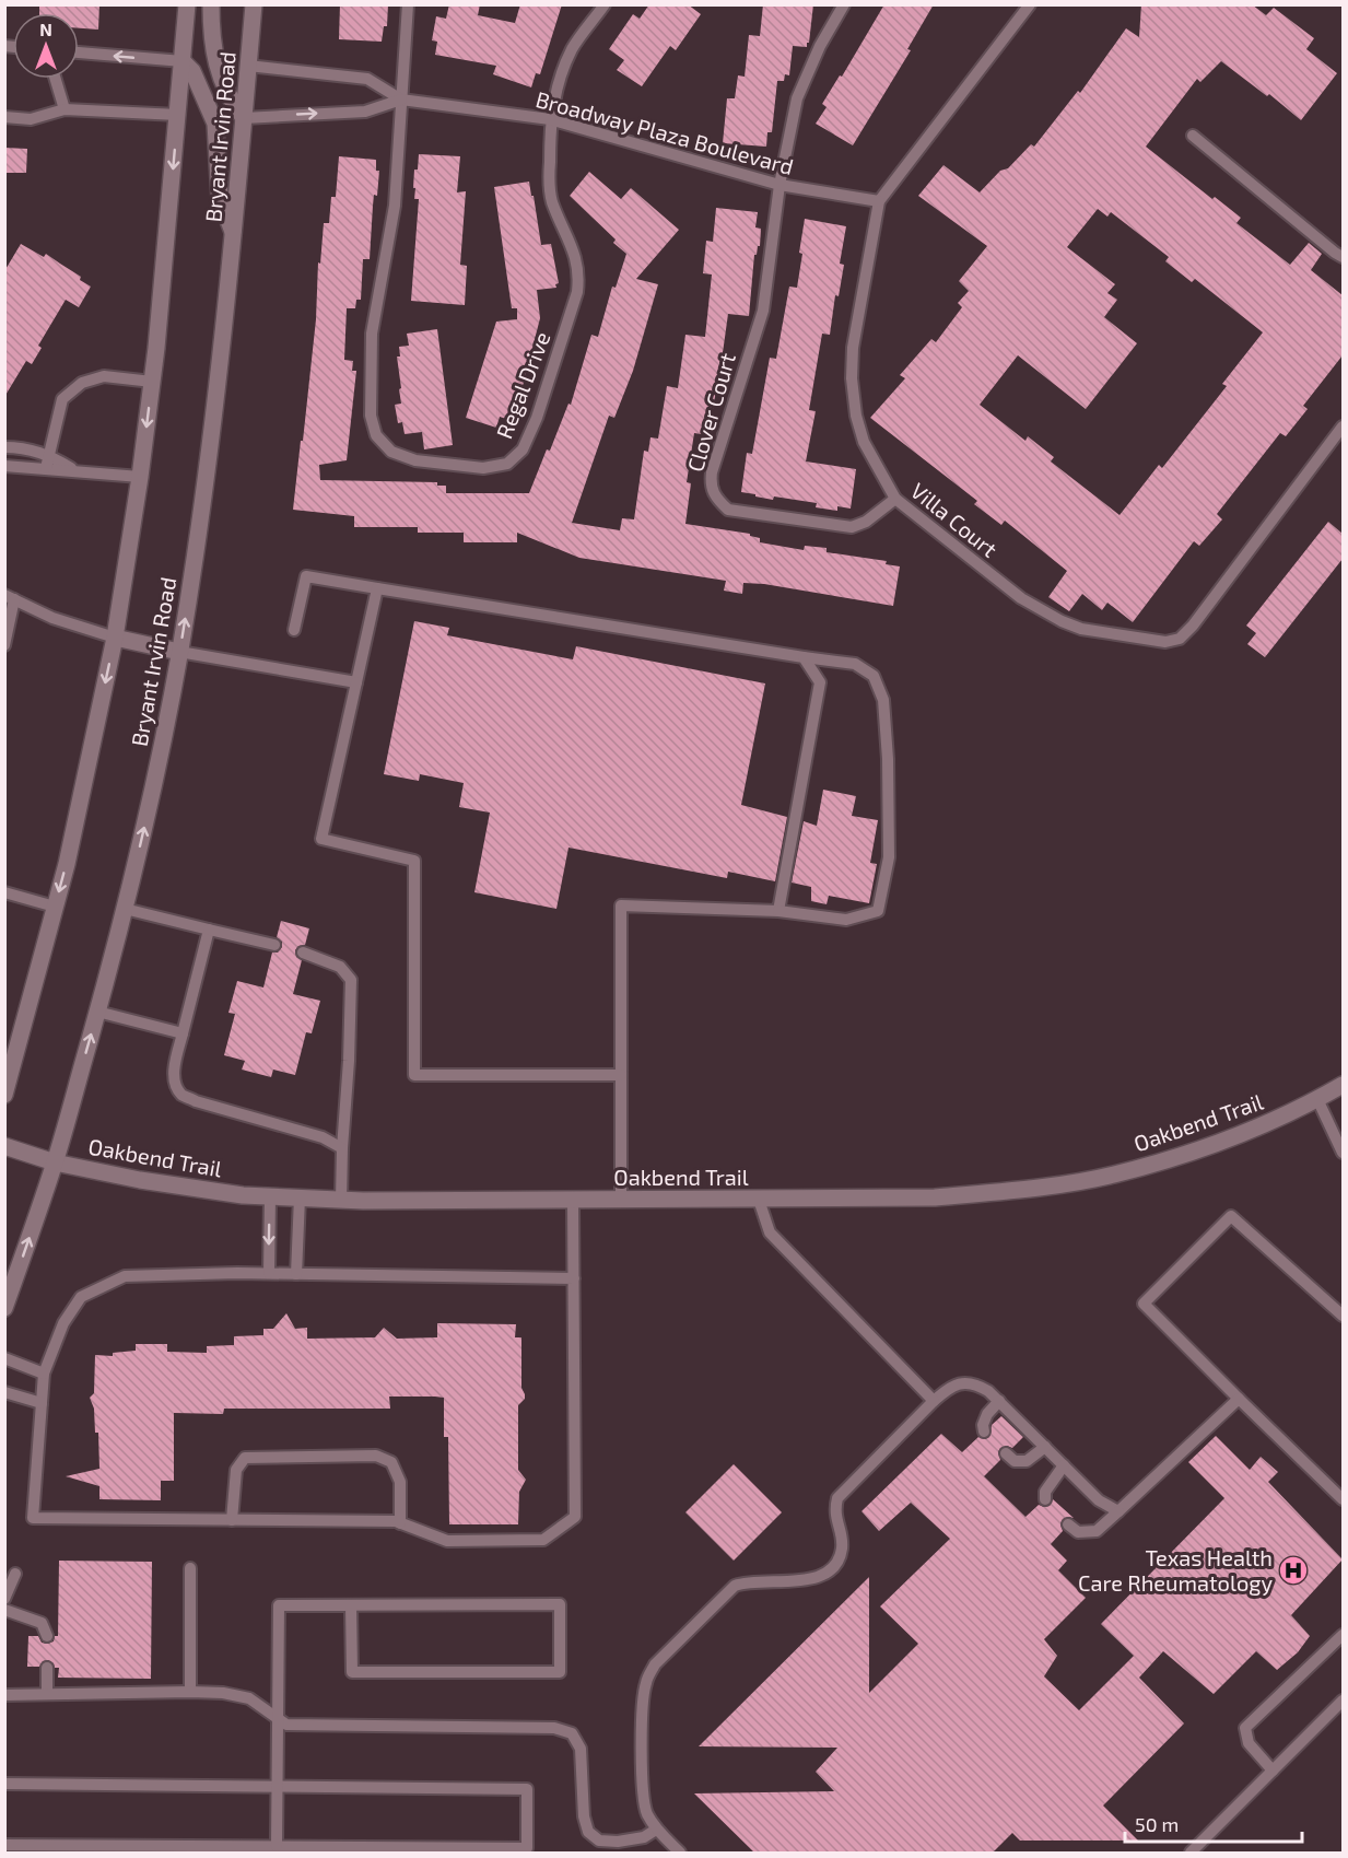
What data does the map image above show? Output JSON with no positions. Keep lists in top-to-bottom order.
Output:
{
  "streets": {
    "main road": ["Bryant Irvin Road", "Oakbend Trail"],
    "lane": [
      "Broadway Plaza Boulevard",
      "Regal Drive",
      "Clover Court",
      "Villa Court"
    ]
  },
  "crossings": [
    ["Broadway Plaza Boulevard", "Bryant Irvin Road"],
    ["Broadway Plaza Boulevard", "Regal Drive"],
    ["Broadway Plaza Boulevard", "Clover Court"],
    ["Broadway Plaza Boulevard", "Villa Court"],
    ["Bryant Irvin Road", "Oakbend Trail"],
    ["Clover Court", "Villa Court"]
  ],
  "places": {
    "hospital": ["Texas Health Care Rheumatology"]
  },
  "scale_bar": "50 m",
  "north": "top"
}
